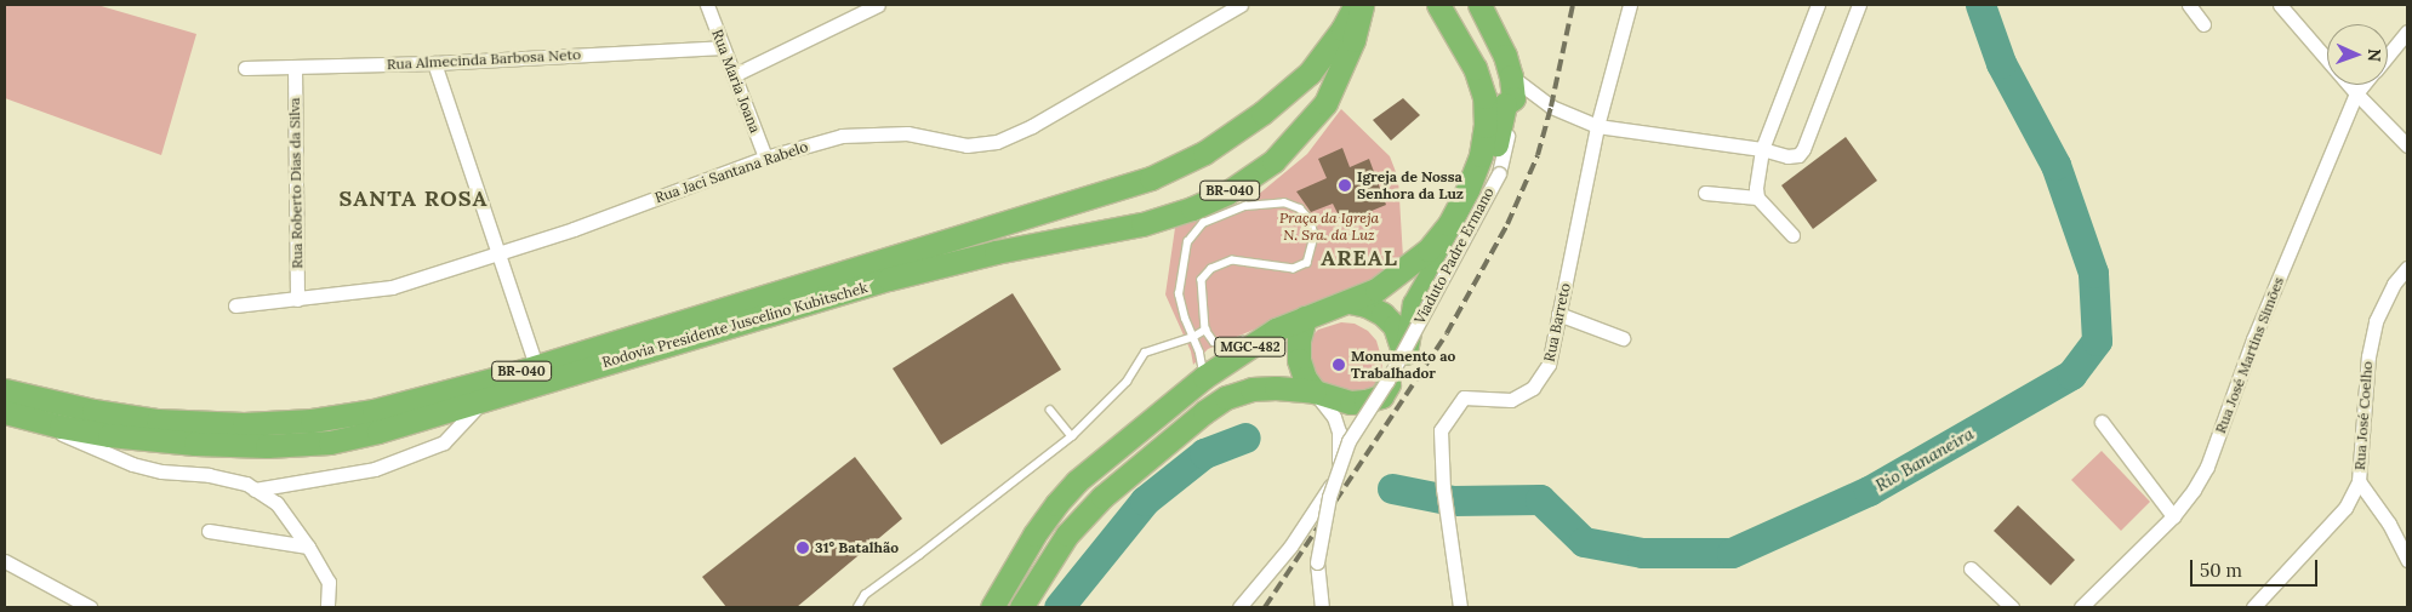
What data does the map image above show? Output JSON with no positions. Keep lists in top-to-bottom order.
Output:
{
  "streets": {
    "highway": ["BR-040", "Rodovia Presidente Juscelino Kubitschek", "MGC-482"],
    "street": [
      "Rua Almecinda Barbosa Neto",
      "Rua Maria Joana",
      "Rua Jaci Santana Rabelo",
      "Rua Roberto Dias da Silva",
      "Viaduto Padre Ermano",
      "Rua Barreto",
      "Rua José Martins Simões",
      "Rua José Coelho"
    ]
  },
  "crossings": [
    ["Rua Almecinda Barbosa Neto", "Rua Maria Joana"],
    ["Rua Almecinda Barbosa Neto", "Rua Roberto Dias da Silva"],
    ["Rua Maria Joana", "Rua Jaci Santana Rabelo"],
    ["Rua Jaci Santana Rabelo", "Rua Roberto Dias da Silva"],
    ["Viaduto Padre Ermano", "MGC-482"]
  ],
  "districts": ["SANTA ROSA", "AREAL"],
  "water": ["Rio Bananeira"],
  "parks": ["Praça da Igreja N. Sra. da Luz"],
  "places": ["Igreja de Nossa Senhora da Luz", "Monumento ao Trabalhador", "31° Batalhão"],
  "scale_bar": "50 m",
  "north": "right"
}
